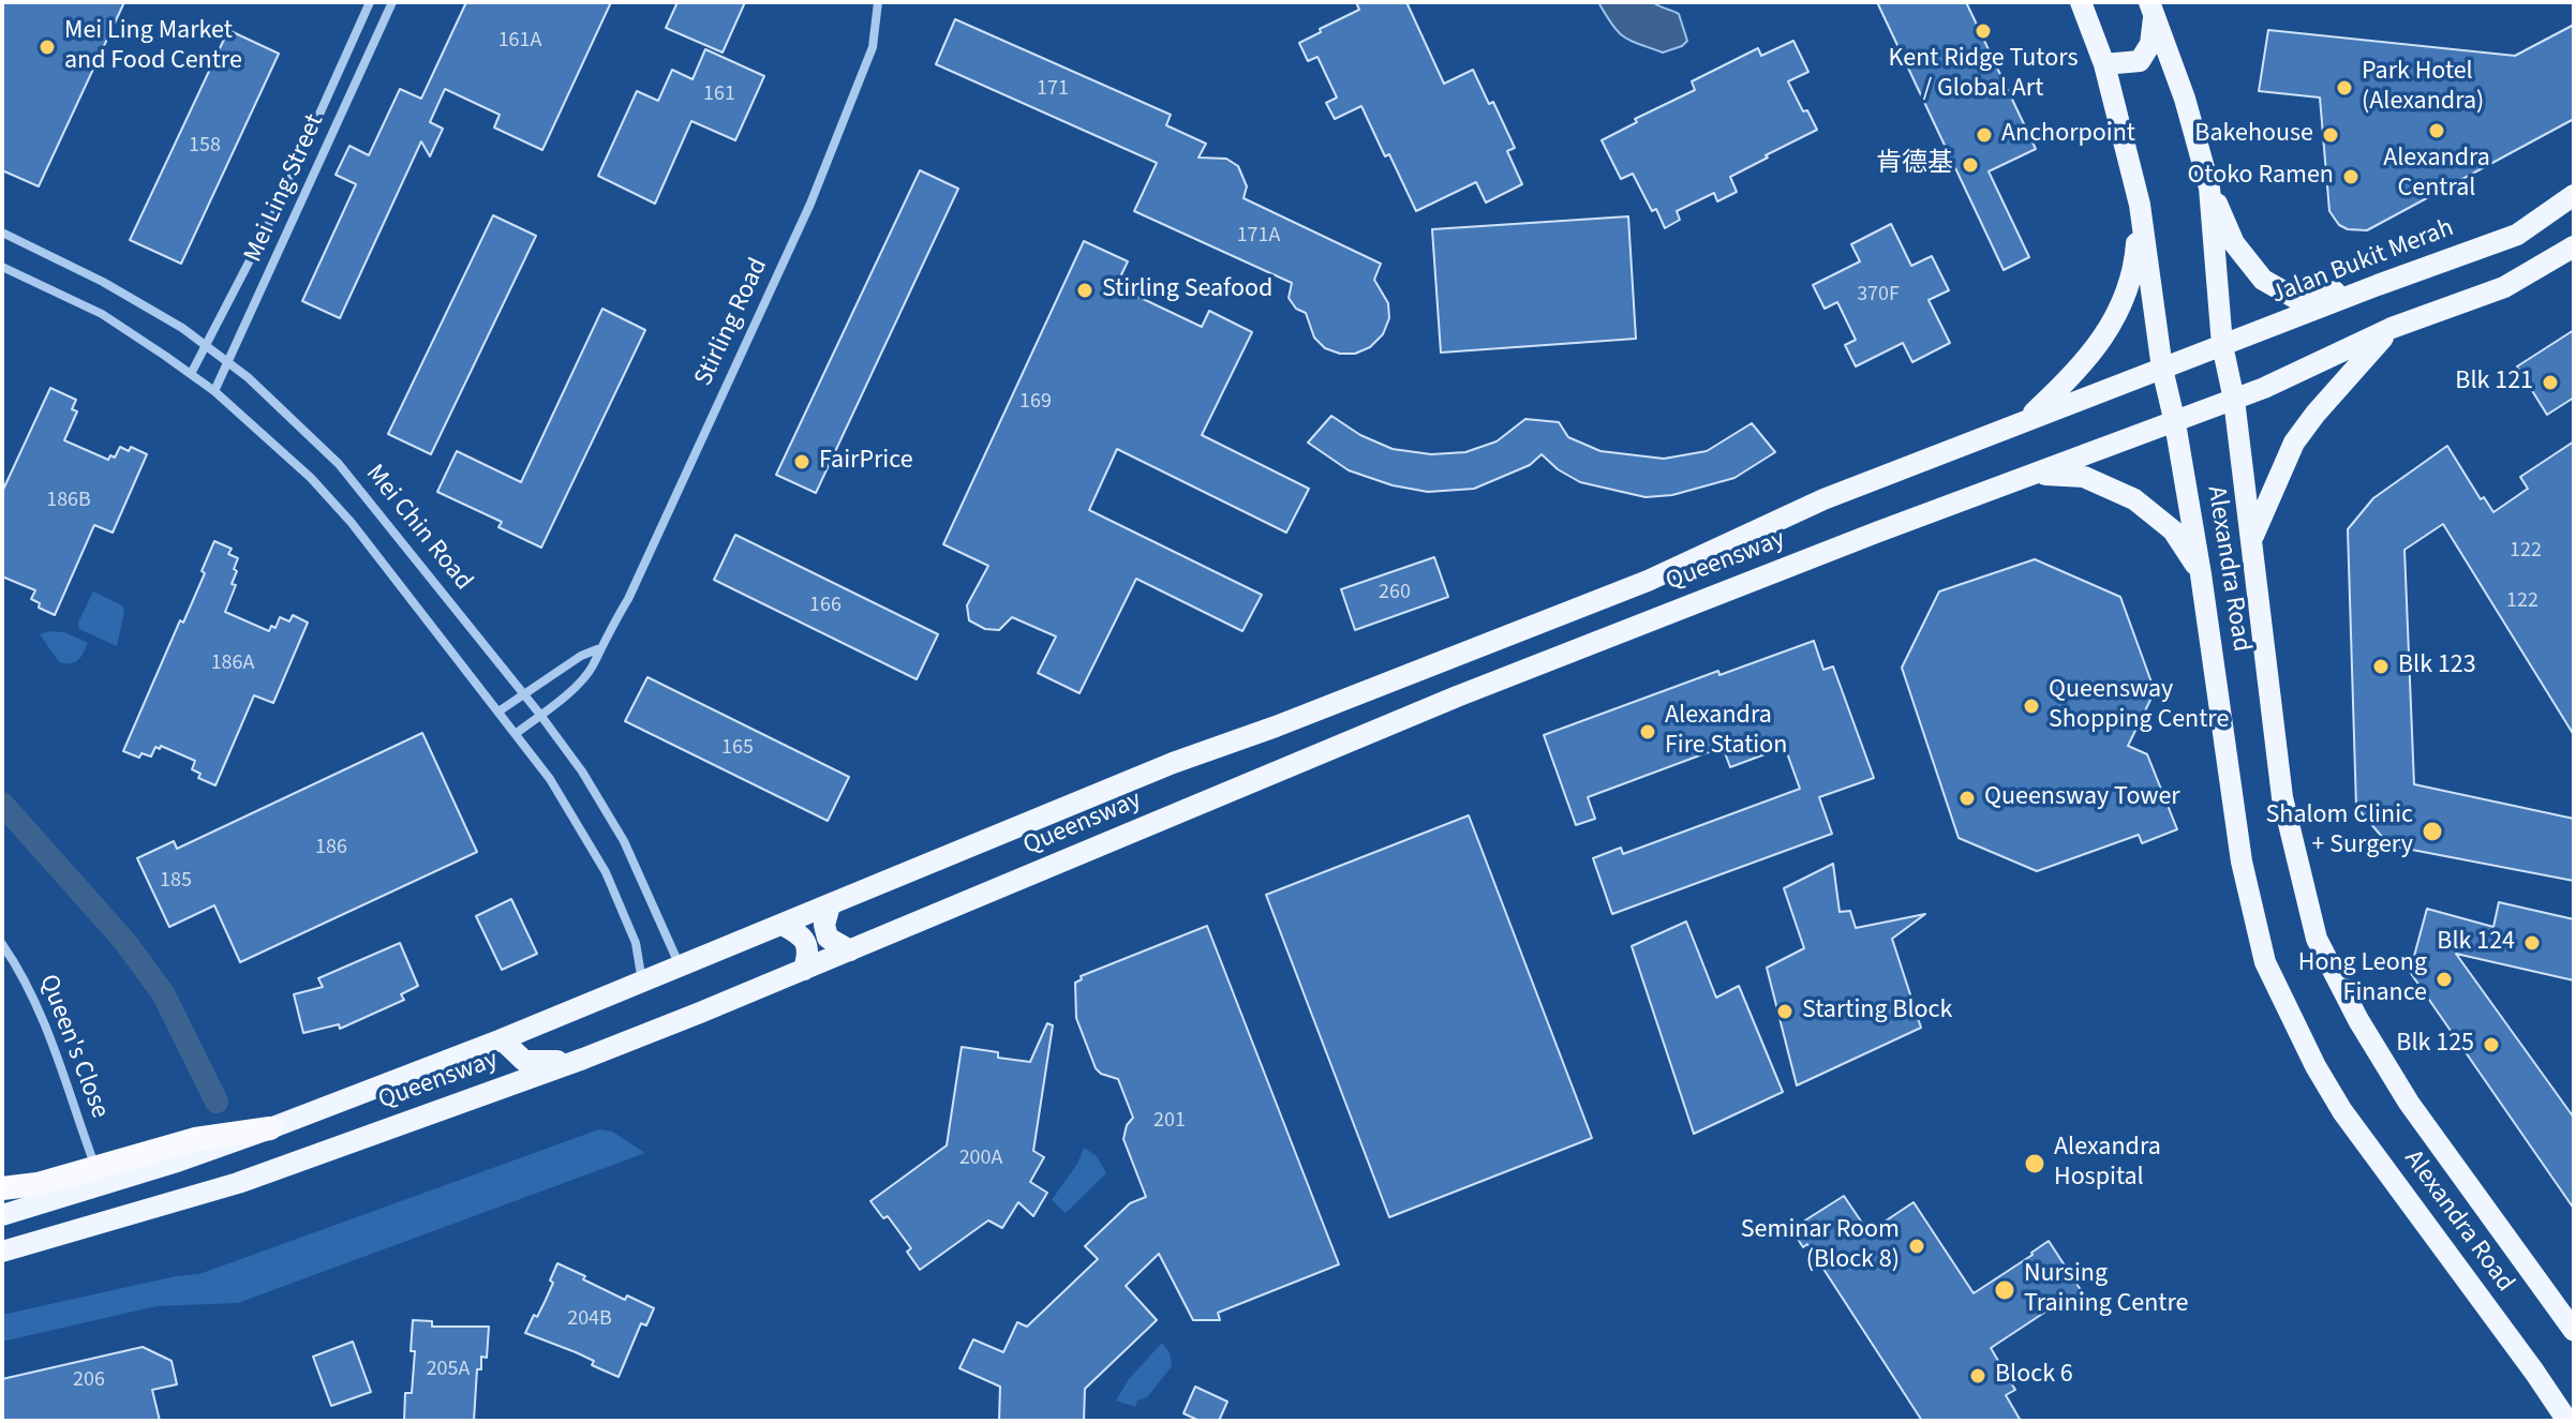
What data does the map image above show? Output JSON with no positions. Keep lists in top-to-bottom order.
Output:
{
  "streets": {
    "main road": ["Jalan Bukit Merah", "Queensway", "Alexandra Road"],
    "street": [
      "Mei Ling Street",
      "Stirling Road",
      "Mei Chin Road",
      "Queen's Close"
    ]
  },
  "crossings": [
    ["Mei Ling Street", "Mei Chin Road"],
    ["Jalan Bukit Merah", "Queensway"],
    ["Jalan Bukit Merah", "Alexandra Road"],
    ["Stirling Road", "Mei Chin Road"],
    ["Mei Chin Road", "Queensway"],
    ["Queensway", "Alexandra Road"]
  ],
  "places": [
    "Kent Ridge Tutors / Global Art",
    "Mei Ling Market and Food Centre",
    "Park Hotel (Alexandra)",
    "Alexandra Central",
    "Anchorpoint",
    "Bakehouse",
    "肯德基",
    "Otoko Ramen",
    "Stirling Seafood",
    "Blk 121",
    "FairPrice",
    "Blk 123",
    "Queensway Shopping Centre",
    "Alexandra Fire Station",
    "Queensway Tower",
    "Shalom Clinic + Surgery",
    "Blk 124",
    "Hong Leong Finance",
    "Starting Block",
    "Blk 125",
    "Alexandra Hospital",
    "Seminar Room (Block 8)",
    "Nursing Training Centre",
    "Block 6"
  ],
  "house_numbers": [
    "161A",
    "171",
    "161",
    "158",
    "171A",
    "370F",
    "169",
    "186B",
    "122",
    "260",
    "122",
    "166",
    "186A",
    "165",
    "186",
    "185",
    "201",
    "200A",
    "204B",
    "205A",
    "206"
  ]
}
